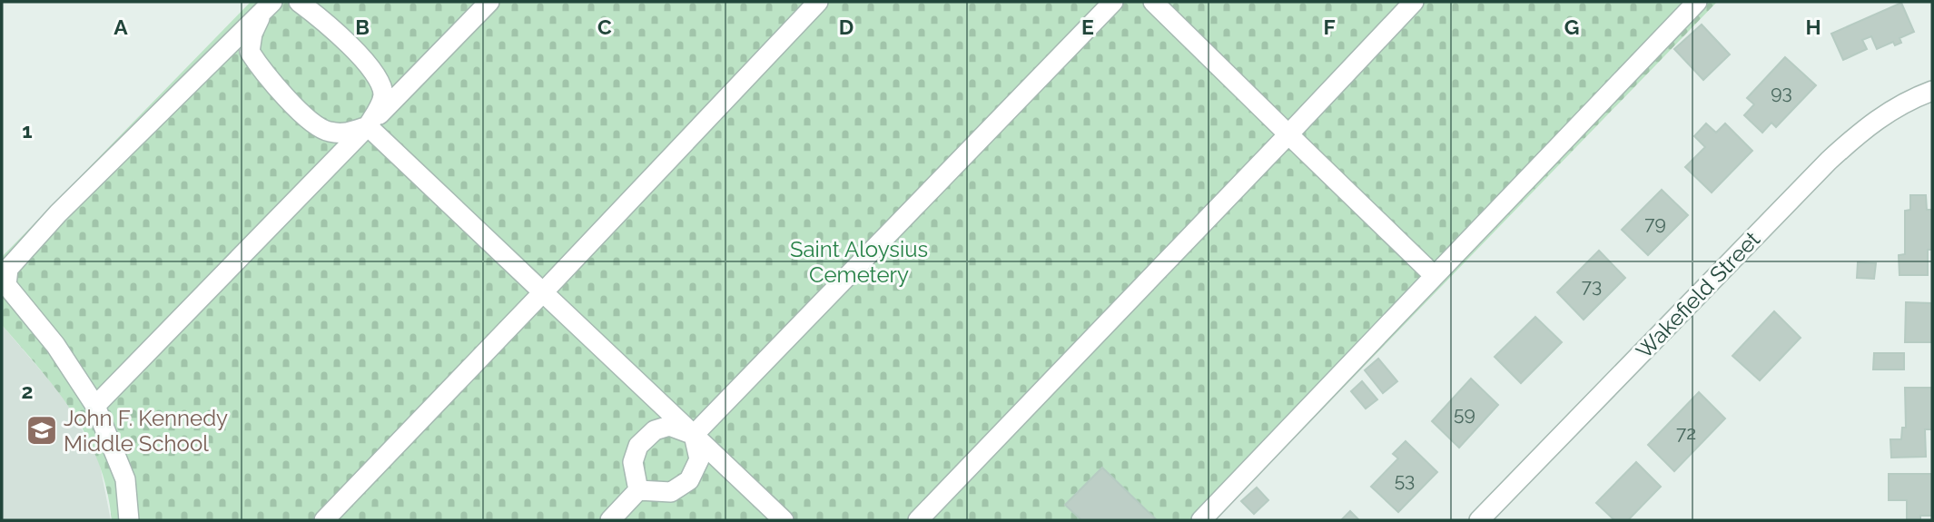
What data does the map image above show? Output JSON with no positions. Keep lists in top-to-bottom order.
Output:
{
  "streets": {
    "street": ["Wakefield Street"]
  },
  "parks": ["Saint Aloysius Cemetery"],
  "places": {
    "school or university": ["John F. Kennedy Middle School"]
  },
  "house_numbers": [
    "93",
    "79",
    "73",
    "59",
    "72",
    "53"
  ],
  "grid": {
    "columns": [
      "A",
      "B",
      "C",
      "D",
      "E",
      "F",
      "G",
      "H"
    ],
    "rows": ["1", "2"]
  }
}
